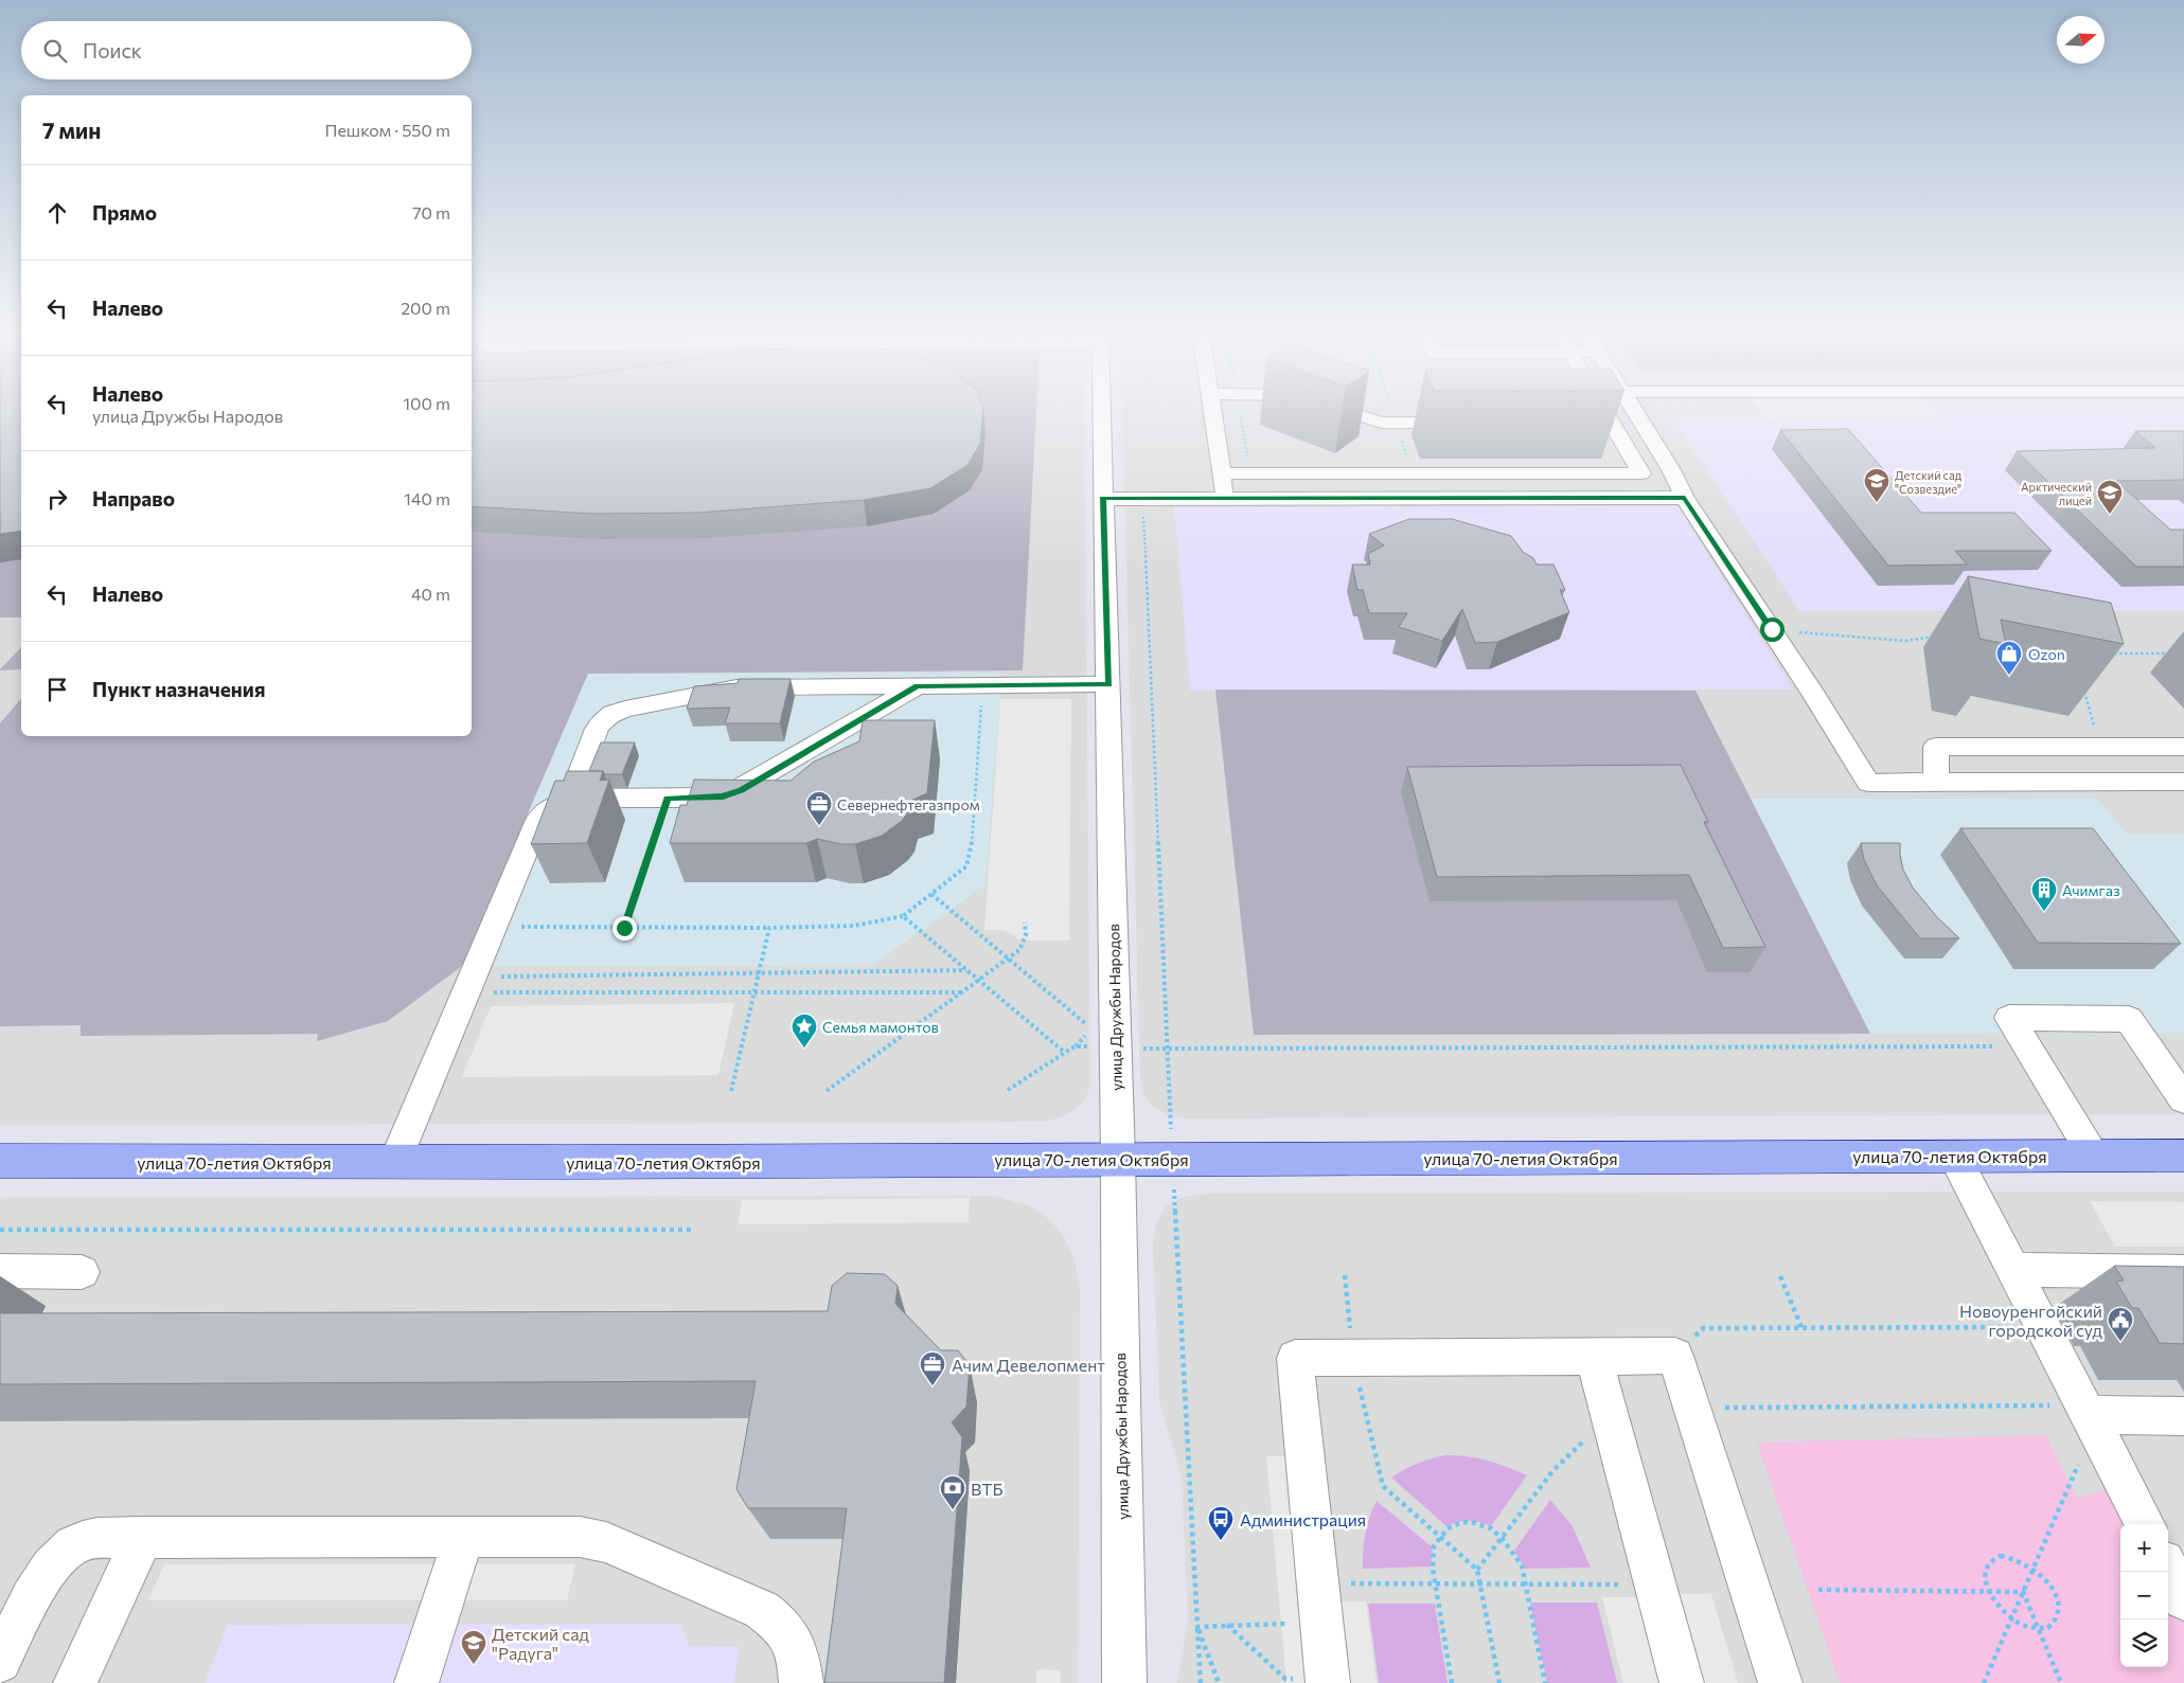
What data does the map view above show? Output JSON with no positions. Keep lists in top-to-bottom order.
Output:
{
  "streets": {
    "main road": ["улица 70-летия Октября"],
    "street": ["улица Дружбы Народов"]
  },
  "crossings": [
    ["улица Дружбы Народов", "улица 70-летия Октября"]
  ],
  "places": {
    "school or university": ["Детский сад \"Созвездие\"", "Арктический лицей", "Детский сад \"Радуга\""],
    "shop": ["Ozon"],
    "office": ["Севернефтегазпром", "Ачим Девелопмент"],
    "building": ["Ачимгаз"],
    "place": ["Семья мамонтов"],
    "public building": ["Новоуренгойский городской суд"],
    "bank": ["ВТБ"],
    "bus stop": ["Администрация"]
  },
  "north": "right",
  "page": {
    "search": "Поиск",
    "heading": ["7 мин", "Пешком · 550 m"],
    "list": [
      ["Прямо", "70 m"],
      ["Налево", "200 m"],
      ["Налево", "улица Дружбы Народов", "100 m"],
      ["Направо", "140 m"],
      ["Налево", "40 m"],
      "Пункт назначения"
    ],
    "map_buttons": ["+", "−"]
  }
}
